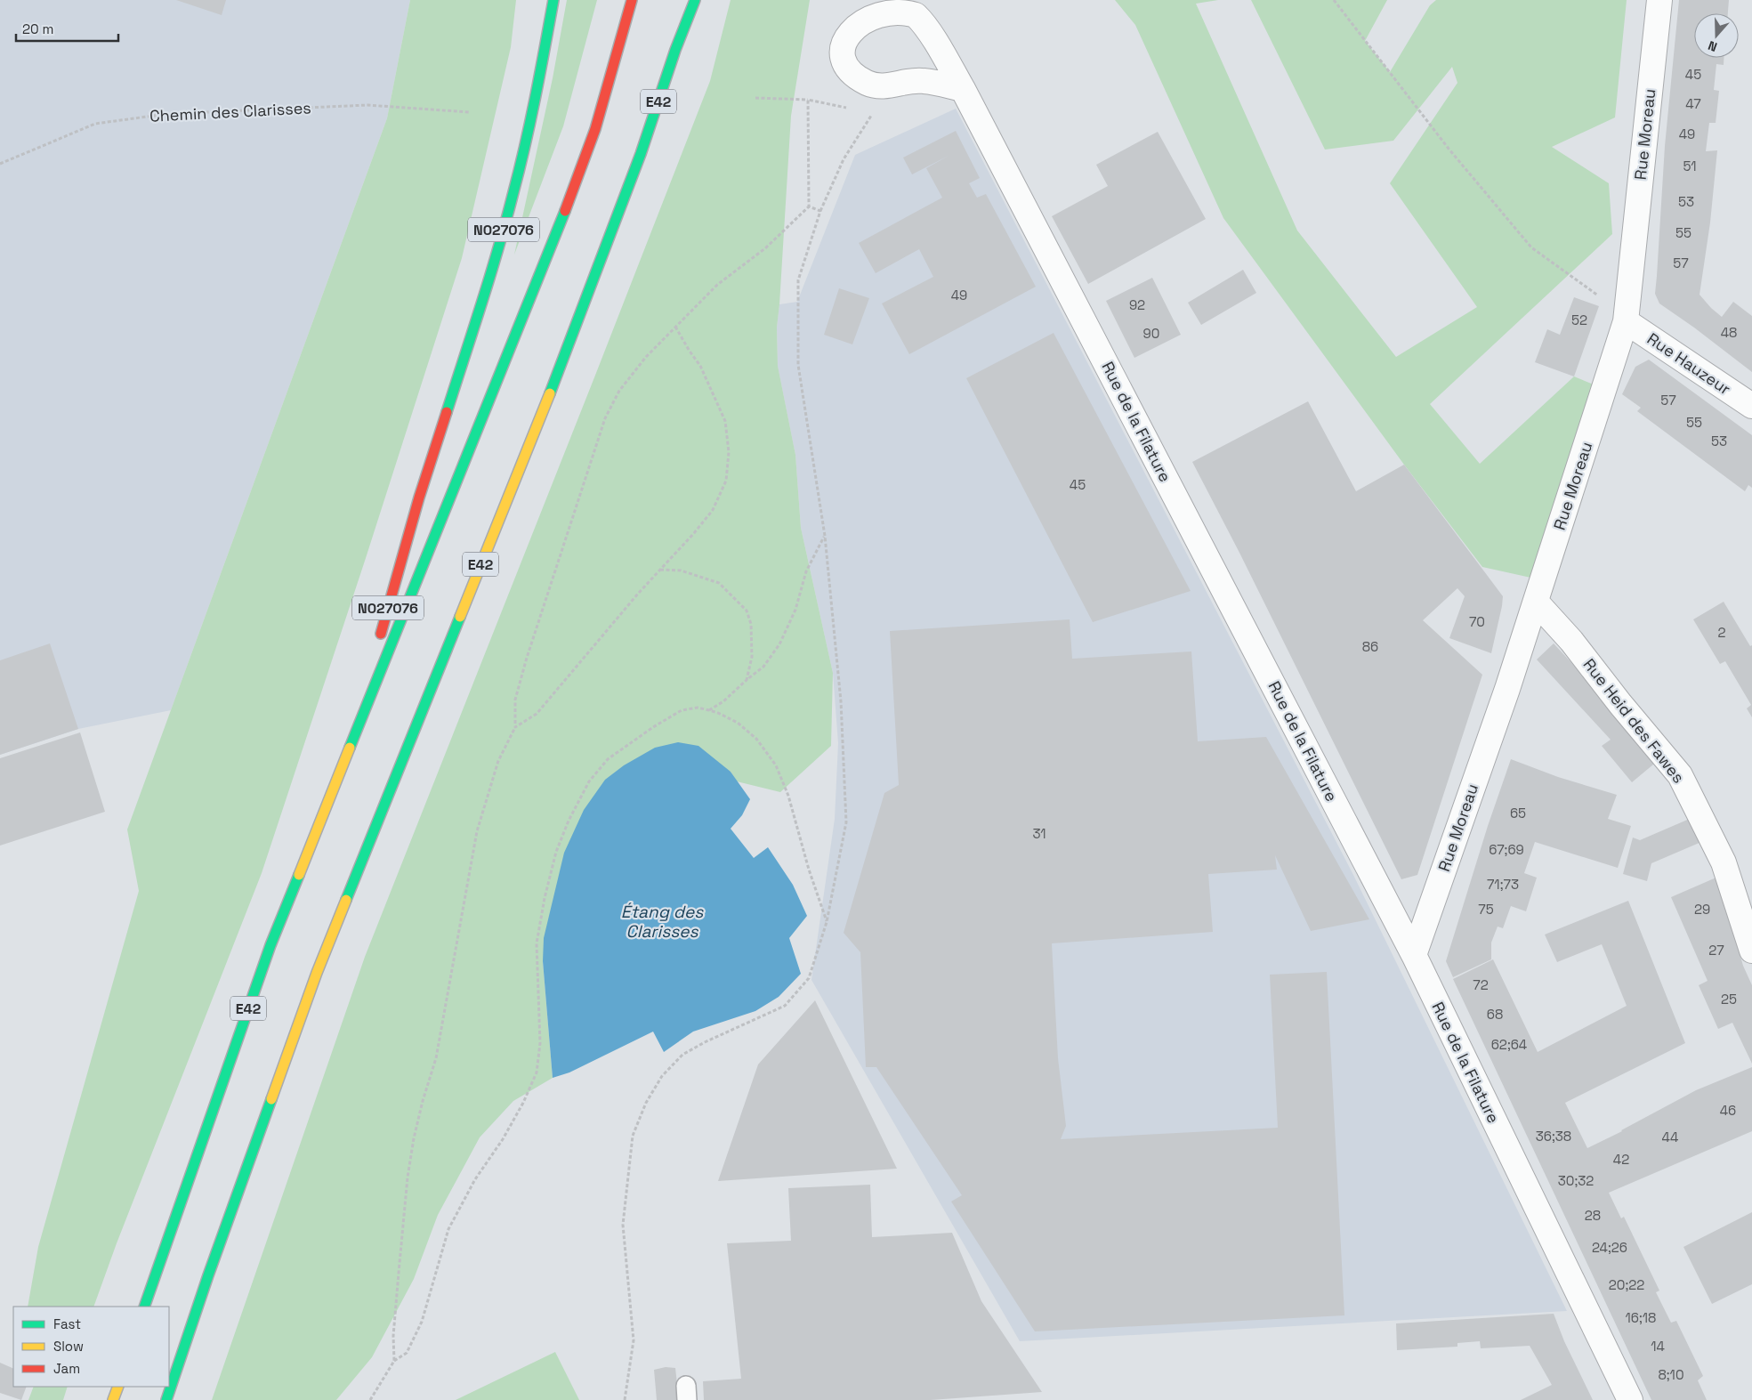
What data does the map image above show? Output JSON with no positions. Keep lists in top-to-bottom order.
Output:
{
  "streets": {
    "highway": ["E42", "N027076"],
    "street": [
      "Rue Moreau",
      "Rue Hauzeur",
      "Rue de la Filature",
      "Rue Heid des Fawes"
    ],
    "path": ["Chemin des Clarisses"]
  },
  "crossings": [
    ["Rue Moreau", "Rue Hauzeur"],
    ["Rue Moreau", "Rue de la Filature"],
    ["Rue Moreau", "Rue Heid des Fawes"]
  ],
  "water": ["Étang des Clarisses"],
  "house_numbers": [
    "45",
    "47",
    "49",
    "51",
    "53",
    "55",
    "57",
    "49",
    "92",
    "52",
    "48",
    "90",
    "57",
    "55",
    "53",
    "45",
    "70",
    "2",
    "86",
    "65",
    "31",
    "67;69",
    "71;73",
    "75",
    "29",
    "27",
    "72",
    "25",
    "68",
    "62;64",
    "46",
    "36;38",
    "44",
    "42",
    "30;32",
    "28",
    "24;26",
    "20;22",
    "16;18",
    "14",
    "8;10"
  ],
  "legend": ["Fast", "Slow", "Jam"],
  "scale_bar": "20 m",
  "north": "bottom"
}
